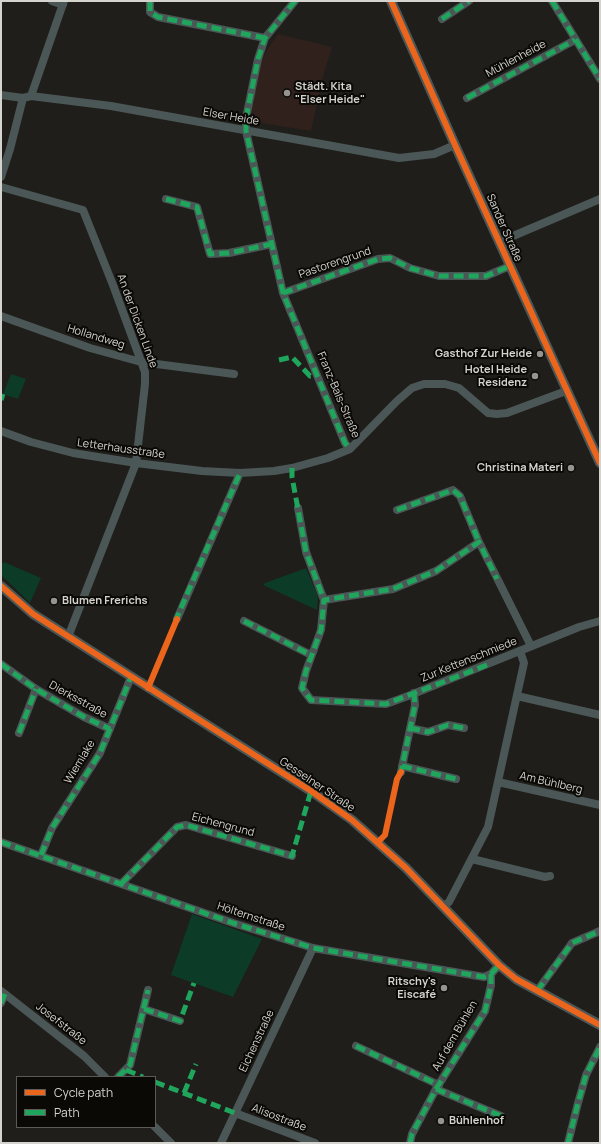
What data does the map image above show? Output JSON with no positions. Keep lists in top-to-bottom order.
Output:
{
  "streets": {
    "street": [
      "Mühlenheide",
      "Elser Heide",
      "Sander Straße",
      "Pastorengrund",
      "An der Dicken Linde",
      "Hollandweg",
      "Franz-Bals-Straße",
      "Letterhausstraße",
      "Zur Kettenschmiede",
      "Dierksstraße",
      "Wiemlake",
      "Am Bühlberg",
      "Gesselner Straße",
      "Eichengrund",
      "Hölternstraße",
      "Josefstraße",
      "Auf dem Bühlen",
      "Eichenstraße",
      "Alisostraße"
    ]
  },
  "crossings": [
    ["Elser Heide", "Sander Straße"],
    ["Elser Heide", "Franz-Bals-Straße"],
    ["Sander Straße", "Pastorengrund"],
    ["Sander Straße", "Franz-Bals-Straße"],
    ["Pastorengrund", "Franz-Bals-Straße"],
    ["An der Dicken Linde", "Hollandweg"],
    ["An der Dicken Linde", "Letterhausstraße"],
    ["An der Dicken Linde", "Gesselner Straße"],
    ["Franz-Bals-Straße", "Letterhausstraße"],
    ["Dierksstraße", "Wiemlake"],
    ["Wiemlake", "Gesselner Straße"],
    ["Wiemlake", "Hölternstraße"],
    ["Eichengrund", "Hölternstraße"],
    ["Hölternstraße", "Auf dem Bühlen"],
    ["Hölternstraße", "Eichenstraße"],
    ["Eichenstraße", "Alisostraße"]
  ],
  "places": [
    "Städt. Kita \"Elser Heide\"",
    "Gasthof Zur Heide",
    "Hotel Heide Residenz",
    "Christina Materi",
    "Blumen Frerichs",
    "Ritschy's Eiscafé",
    "Bühlenhof"
  ],
  "legend": ["Cycle path", "Path"]
}
